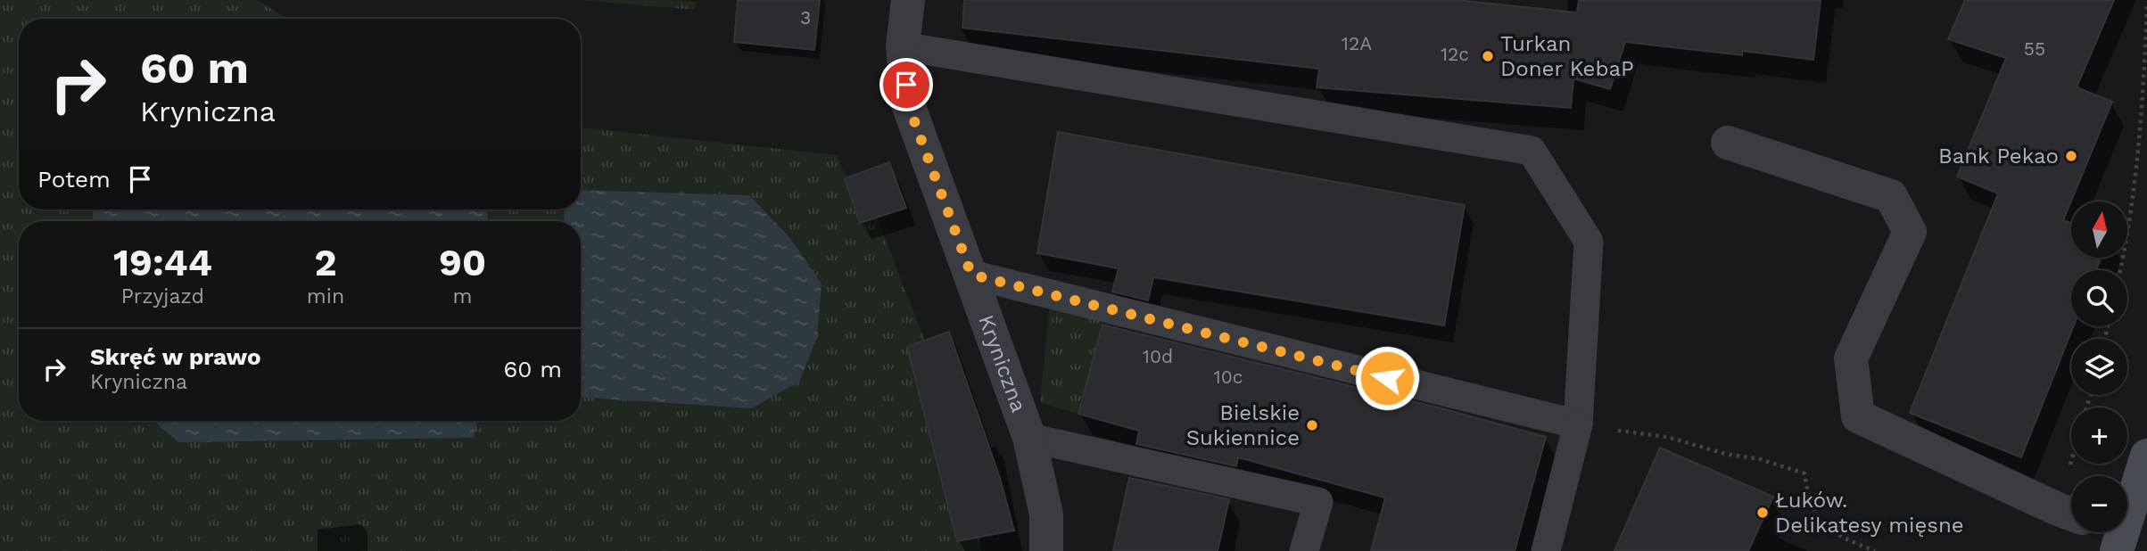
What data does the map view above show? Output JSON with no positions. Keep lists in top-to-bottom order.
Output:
{
  "streets": {
    "street": ["Kryniczna"]
  },
  "places": [
    "Turkan Doner KebaP",
    "Bank Pekao",
    "Bielskie Sukiennice",
    "Łuków. Delikatesy mięsne"
  ],
  "house_numbers": [
    "3",
    "12A",
    "55",
    "12c",
    "10d",
    "10c"
  ],
  "north": "top",
  "page": {
    "turn": ["60 m", "Kryniczna"],
    "then": "Potem",
    "map_buttons": ["+", "−"],
    "eta": [
      "19:44",
      "Przyjazd",
      "2",
      "min",
      "90",
      "m"
    ],
    "list": [
      {
        "name": "Skręć w prawo",
        "note": "Kryniczna",
        "value": "60 m"
      }
    ]
  }
}
